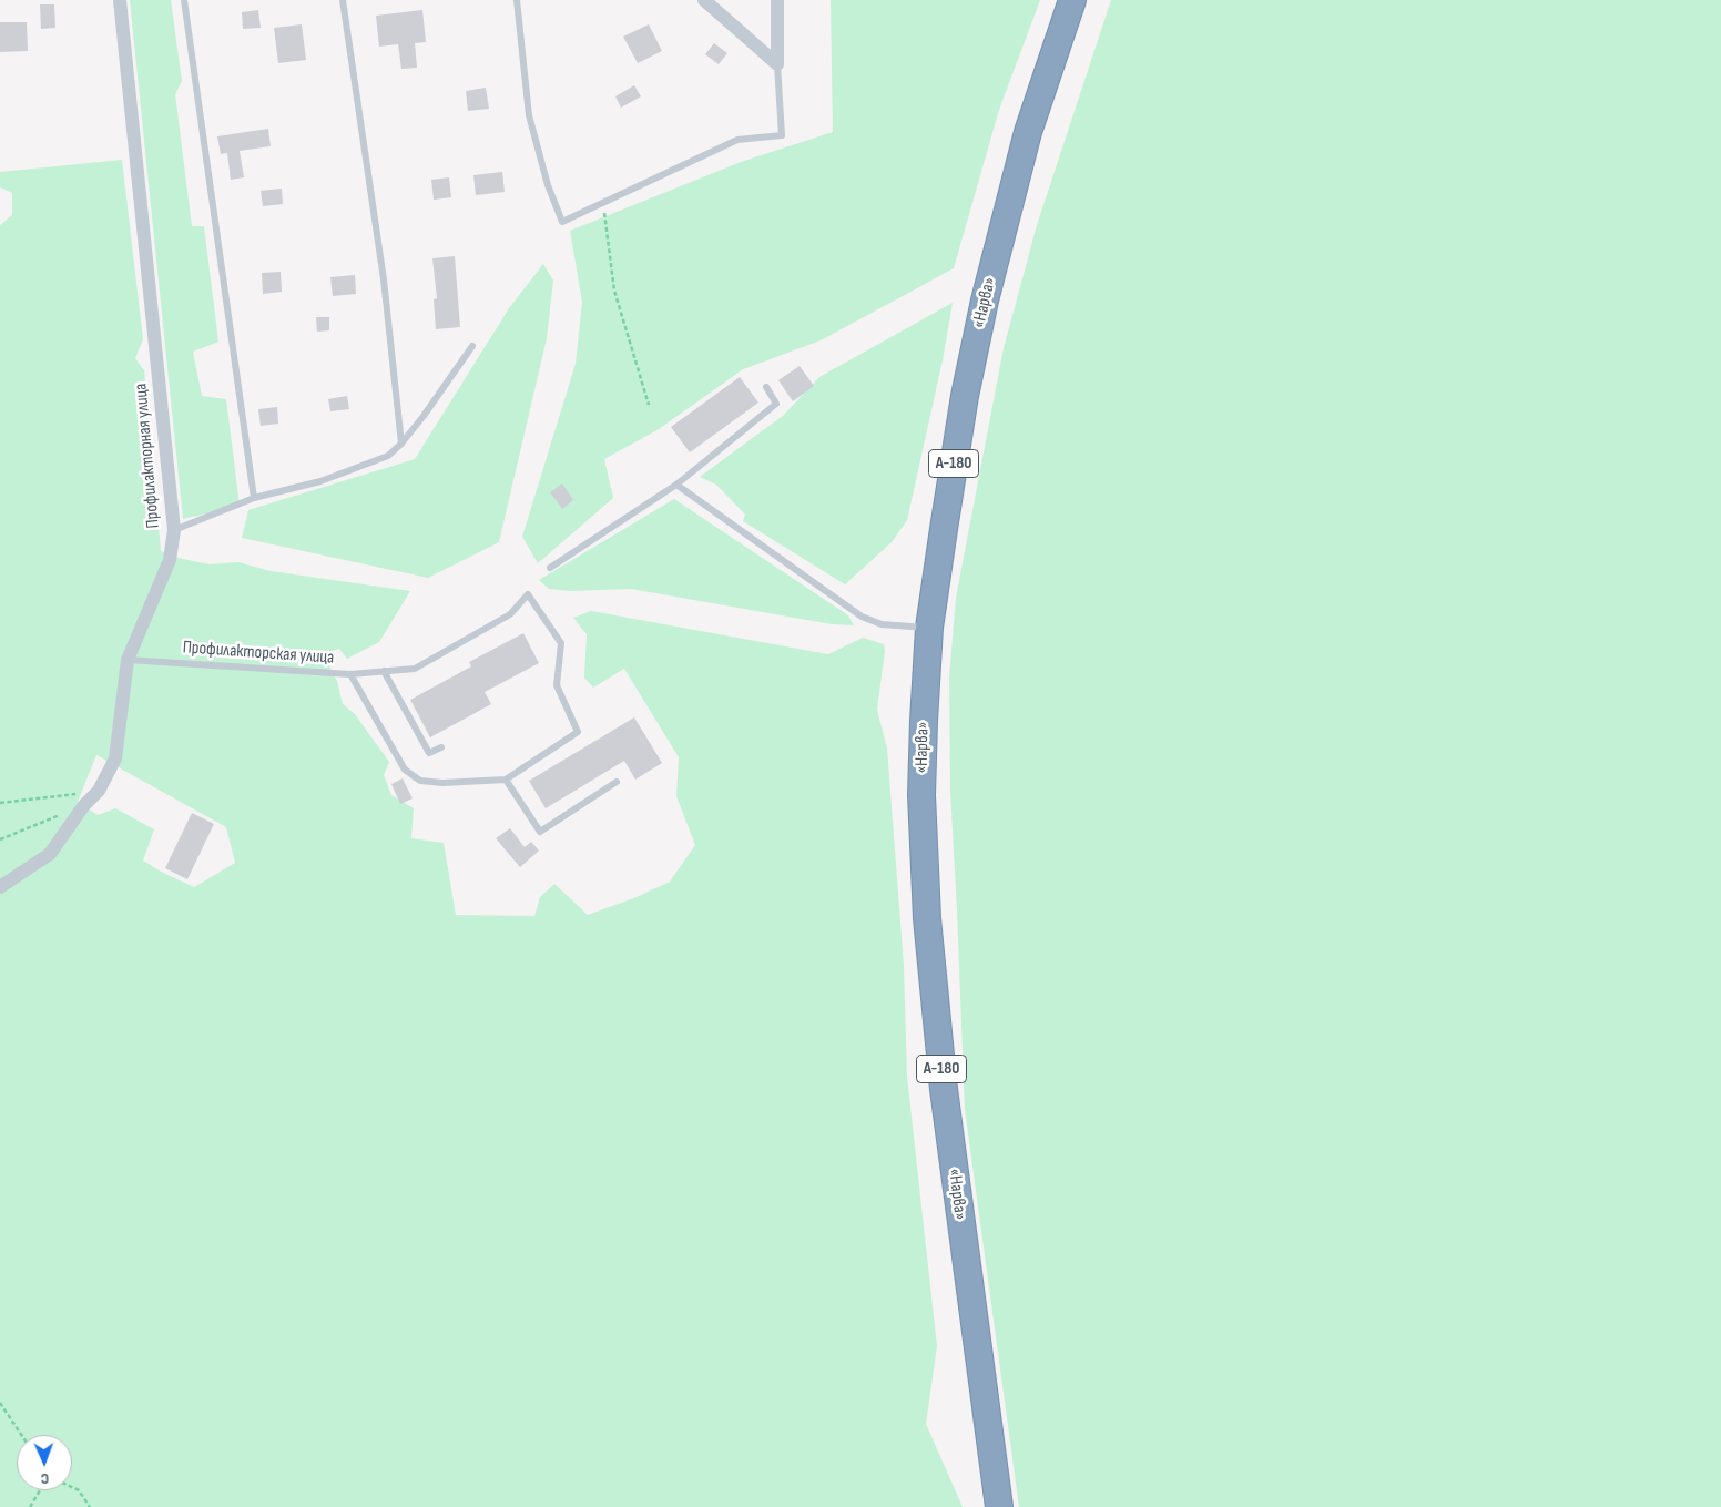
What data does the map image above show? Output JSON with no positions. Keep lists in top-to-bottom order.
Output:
{
  "streets": {
    "highway": ["«Нарва»", "А-180"],
    "street": ["Профилакторная улица"],
    "lane": ["Профилакторская улица"]
  },
  "crossings": [
    ["Профилакторная улица", "Профилакторская улица"]
  ],
  "north": "bottom"
}
